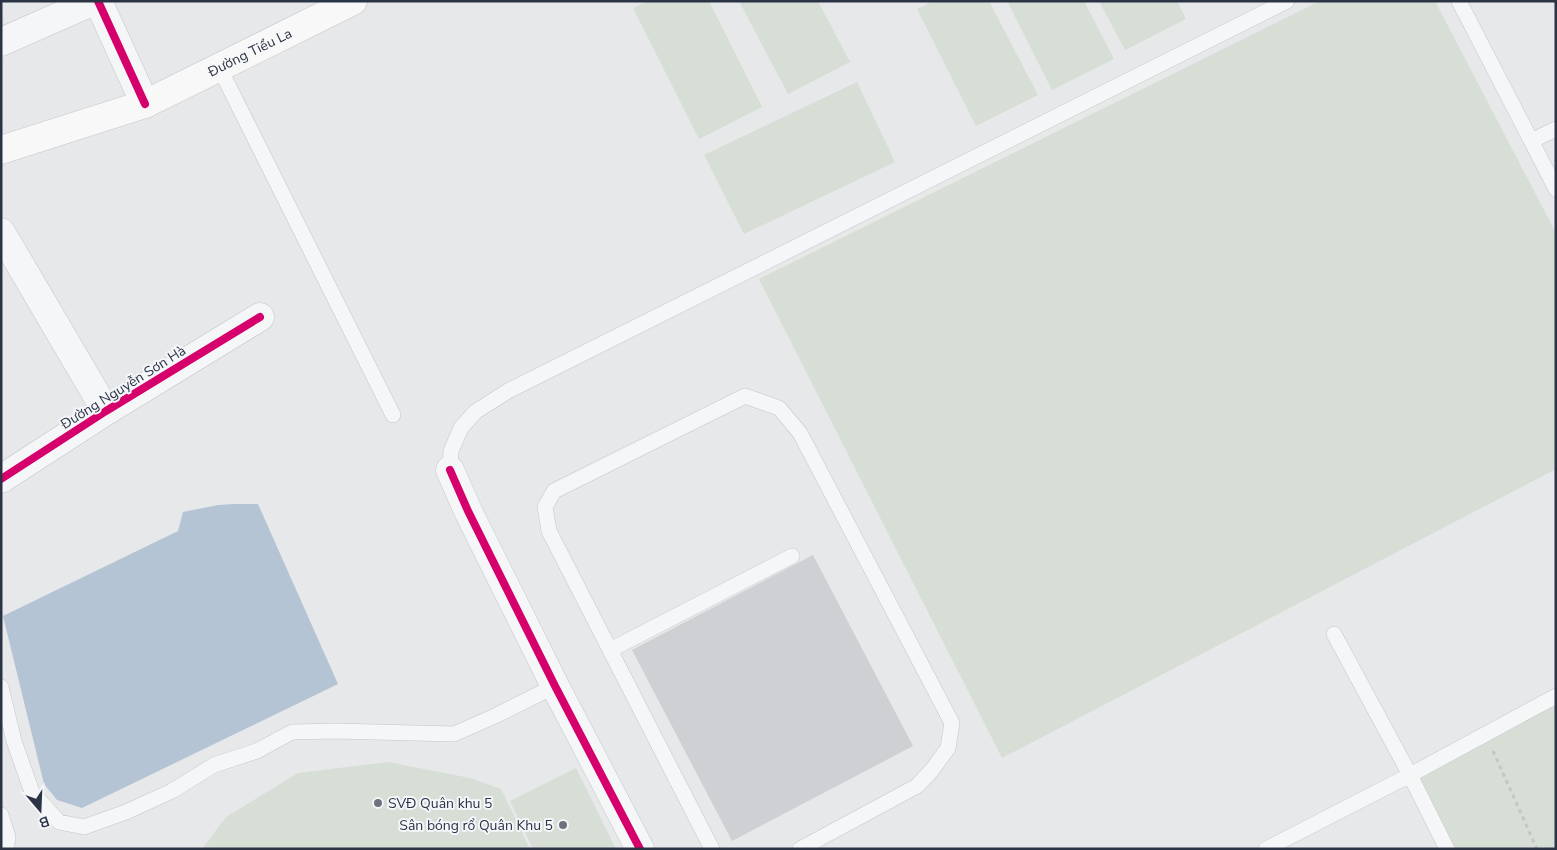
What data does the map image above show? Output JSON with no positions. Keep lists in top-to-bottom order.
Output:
{
  "streets": {
    "main road": ["Đường Tiểu La"],
    "street": ["Đường Nguyễn Sơn Hà"]
  },
  "places": ["SVĐ Quân khu 5", "Sân bóng rổ Quân Khu 5"],
  "north": "bottom"
}
